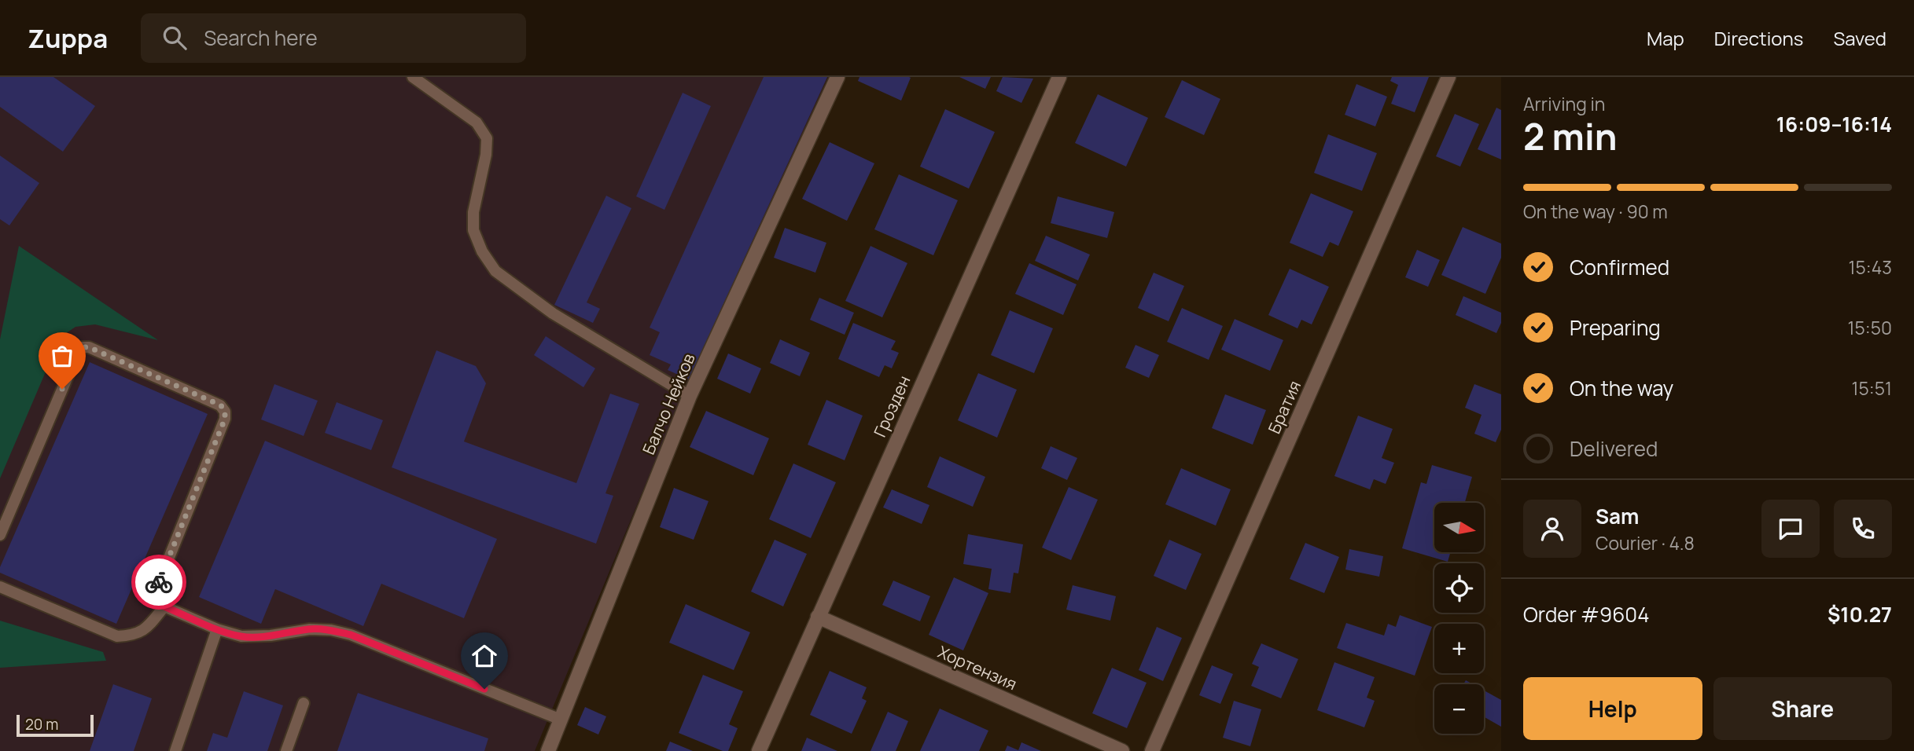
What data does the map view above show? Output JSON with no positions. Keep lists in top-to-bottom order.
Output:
{
  "streets": {
    "street": [
      "Балчо Нейков",
      "Грозден",
      "Братия",
      "Хортензия"
    ]
  },
  "crossings": [
    ["Грозден", "Хортензия"]
  ],
  "scale_bar": "20 m",
  "north": "right",
  "page": {
    "header": "Zuppa",
    "search": "Search here",
    "nav": ["Map", "Directions", "Saved"],
    "heading": ["2 min", "Arriving in", "16:09–16:14"],
    "panel": [
      "Sam",
      "Courier · 4.8",
      "Order #9604",
      "$10.27"
    ],
    "bar": "On the way · 90 m",
    "list": [
      ["Confirmed", "15:43"],
      ["Preparing", "15:50"],
      ["On the way", "15:51"],
      "Delivered"
    ],
    "map_buttons": ["+", "−"],
    "buttons": ["Help", "Share"],
    "scale": "20 m"
  }
}
